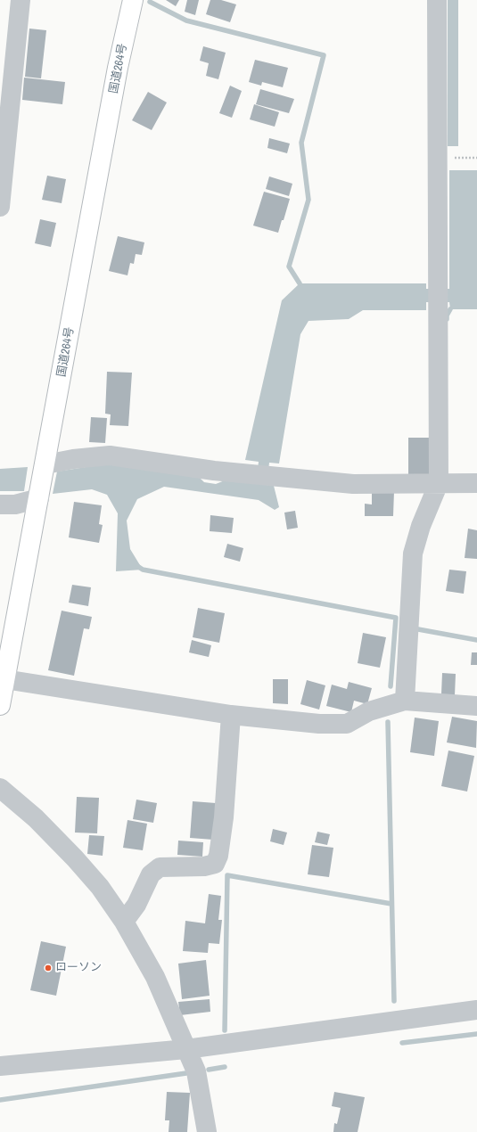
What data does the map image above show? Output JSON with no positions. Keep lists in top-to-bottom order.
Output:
{
  "streets": {
    "highway": ["国道264号"]
  },
  "places": ["ローソン"]
}
